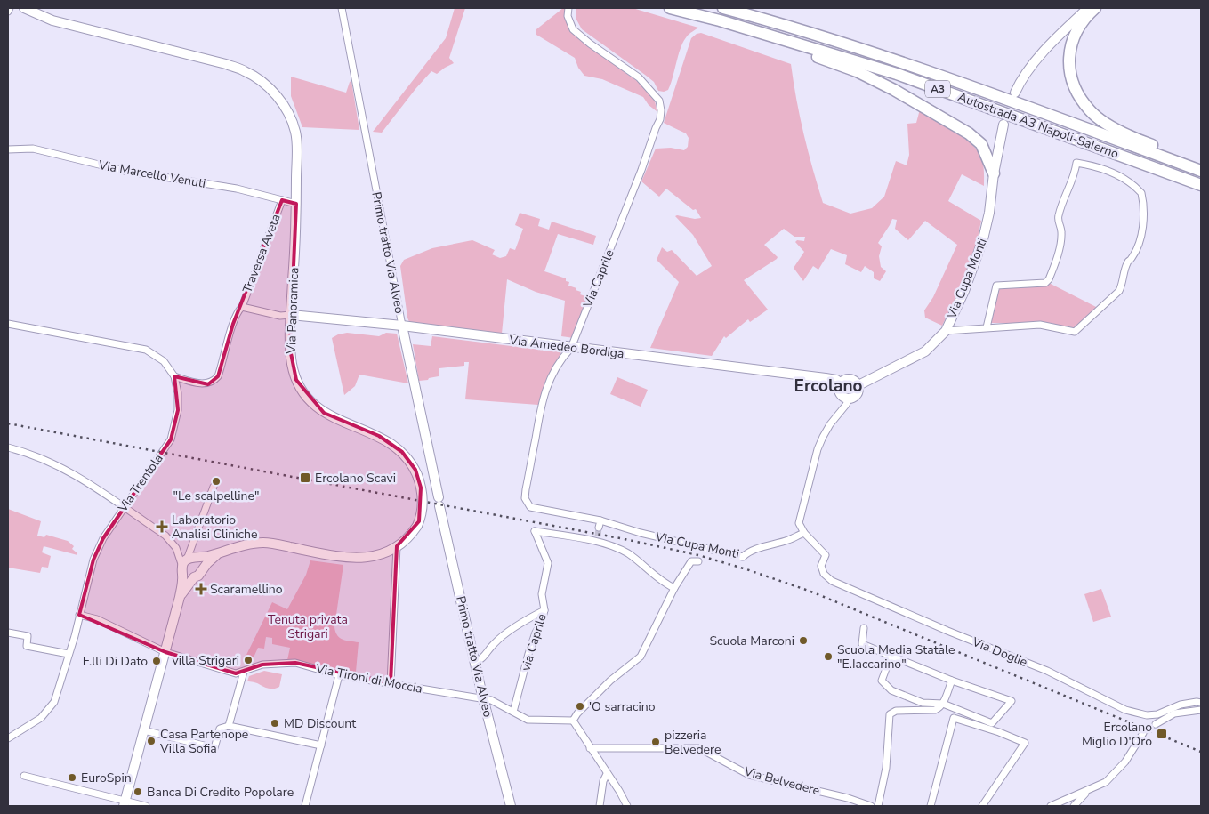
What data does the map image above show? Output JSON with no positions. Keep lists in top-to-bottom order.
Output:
{
  "streets": {
    "highway": ["A3", "Autostrada A3 Napoli-Salerno"],
    "street": [
      "Via Marcello Venuti",
      "Primo tratto Via Alveo",
      "Traversa Aveta",
      "Via Caprile",
      "Via Cupa Monti",
      "Via Panoramica",
      "Via Amedeo Bordiga",
      "Via Trentola",
      "via Caprile",
      "Via Doglie",
      "Via Tironi di Moccia",
      "Via Belvedere"
    ]
  },
  "crossings": [
    ["Via Marcello Venuti", "Traversa Aveta"],
    ["Via Marcello Venuti", "Via Panoramica"],
    ["Primo tratto Via Alveo", "Via Amedeo Bordiga"],
    ["Primo tratto Via Alveo", "Via Tironi di Moccia"],
    ["Traversa Aveta", "Via Trentola"],
    ["Via Caprile", "Via Cupa Monti"],
    ["Via Caprile", "Via Amedeo Bordiga"],
    ["Via Cupa Monti", "Via Amedeo Bordiga"],
    ["Via Cupa Monti", "Via Doglie"],
    ["Via Panoramica", "Via Amedeo Bordiga"],
    ["Via Trentola", "Via Tironi di Moccia"],
    ["via Caprile", "Via Tironi di Moccia"]
  ],
  "districts": ["Ercolano"],
  "parks": ["Tenuta privata Strigari"],
  "places": {
    "transit": ["Ercolano Scavi", "Ercolano Miglio D'Oro"],
    "other": [
      "\"Le scalpelline\"",
      "Scuola Marconi",
      "Scuola Media Statale \"E.Iaccarino\"",
      "villa Strigari",
      "F.lli Di Dato",
      "'O sarracino",
      "MD Discount",
      "Casa Partenope Villa Sofia",
      "pizzeria Belvedere",
      "EuroSpin",
      "Banca Di Credito Popolare"
    ],
    "health": ["Laboratorio Analisi Cliniche", "Scaramellino"]
  }
}
